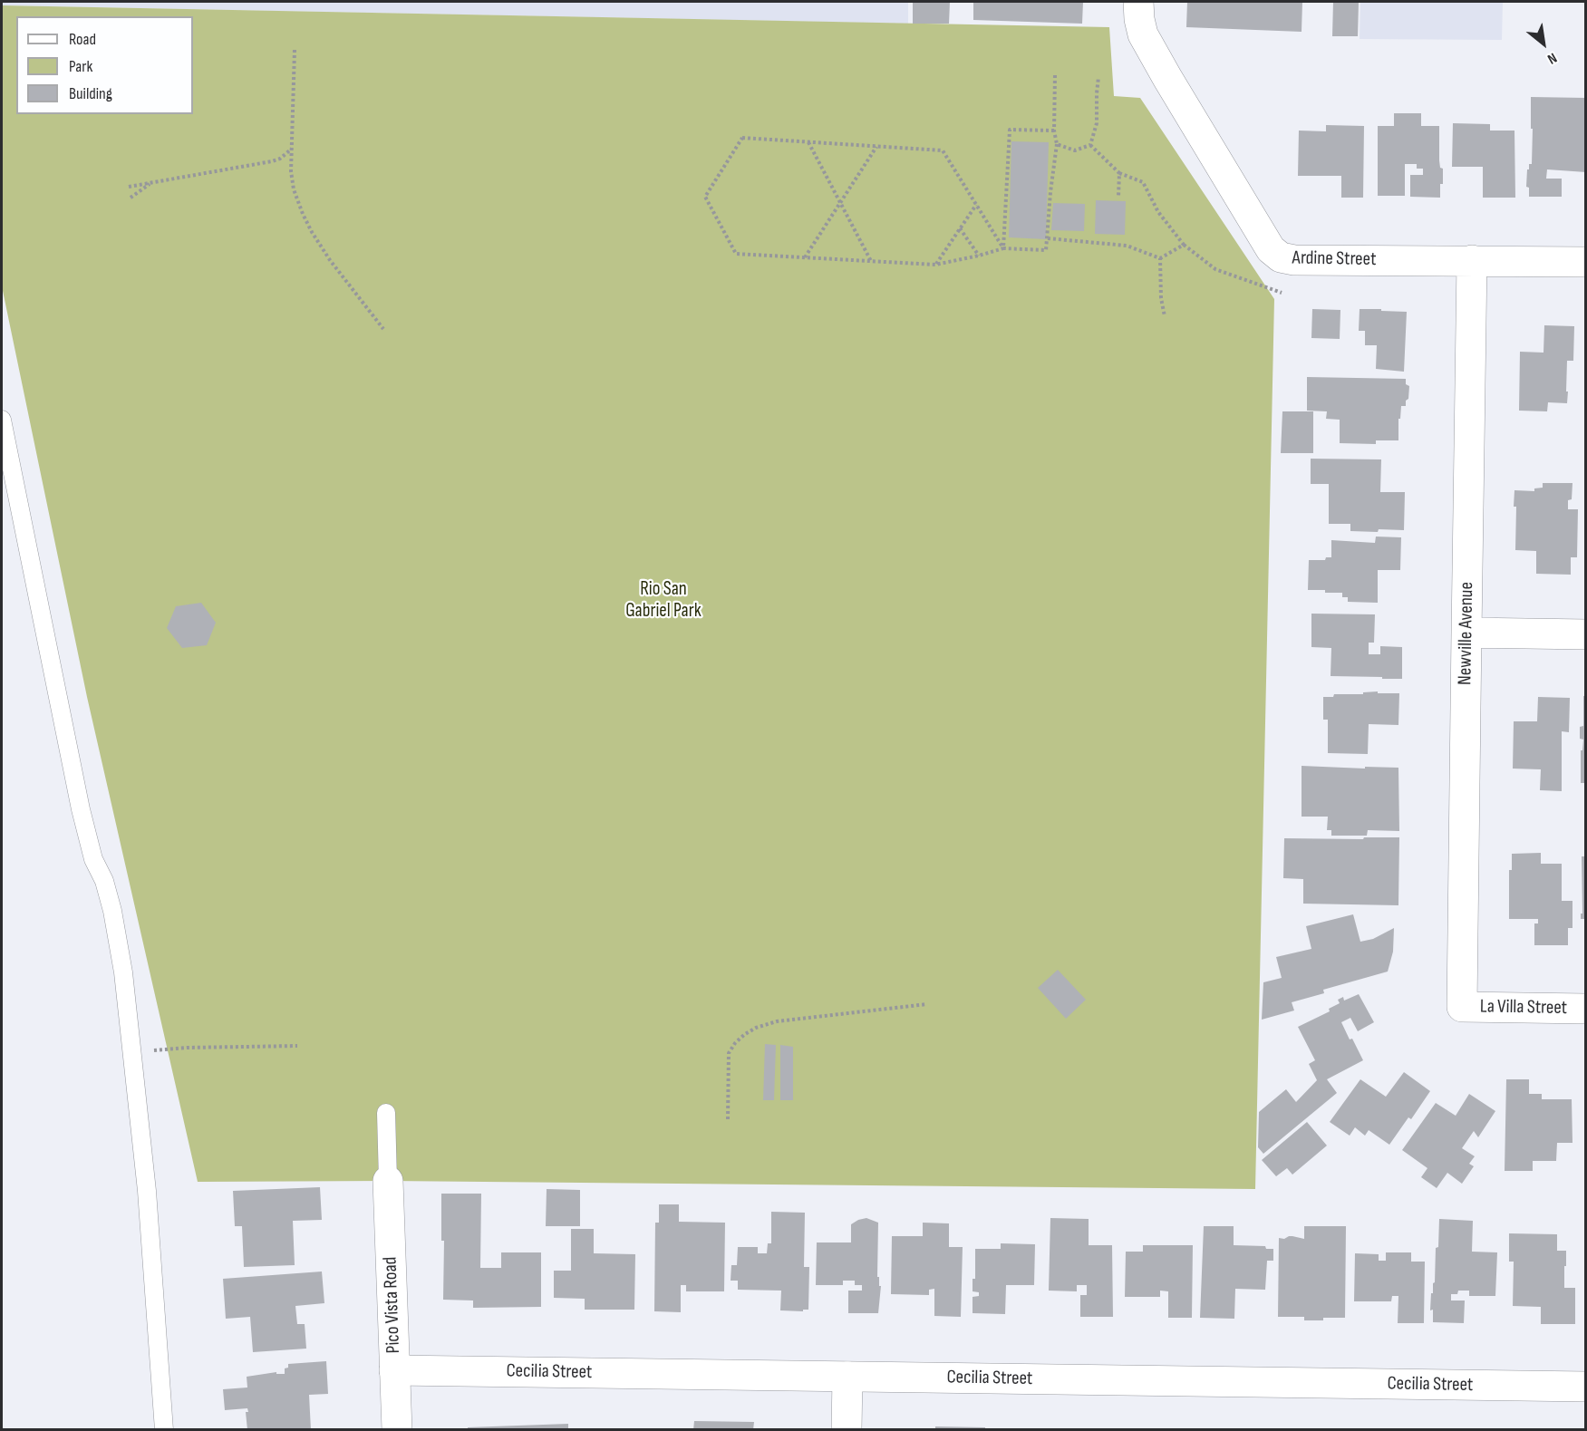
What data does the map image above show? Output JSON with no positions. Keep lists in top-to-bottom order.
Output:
{
  "streets": {
    "street": [
      "Ardine Street",
      "Newville Avenue",
      "La Villa Street",
      "Pico Vista Road",
      "Cecilia Street"
    ]
  },
  "crossings": [
    ["Ardine Street", "Newville Avenue"],
    ["Newville Avenue", "La Villa Street"],
    ["Pico Vista Road", "Cecilia Street"]
  ],
  "parks": ["Rio San Gabriel Park"],
  "legend": ["Road", "Park", "Building"],
  "north": "bottom right"
}
